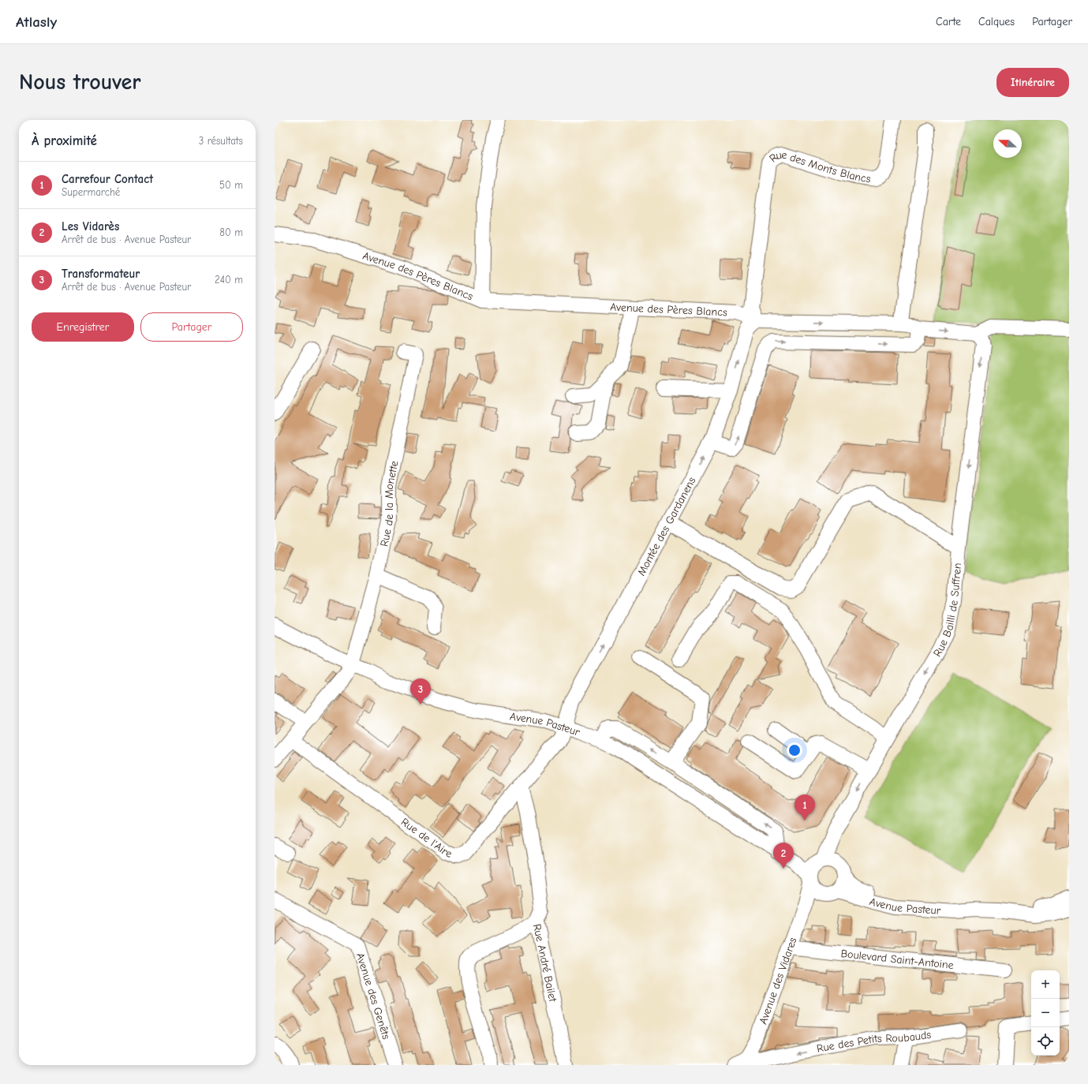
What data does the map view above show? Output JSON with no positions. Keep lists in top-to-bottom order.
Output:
{
  "streets": {
    "street": [
      "Rue des Monts Blancs",
      "Avenue des Pères Blancs",
      "Rue de la Monette",
      "Montée des Gardanens",
      "Rue Bailli de Suffren",
      "Avenue Pasteur",
      "Rue de l'Aire",
      "Boulevard Saint-Antoine",
      "Rue André Bailet",
      "Avenue des Vidares",
      "Avenue des Genêts",
      "Rue des Petits Roubauds"
    ]
  },
  "crossings": [
    ["Rue des Monts Blancs", "Avenue des Pères Blancs"],
    ["Rue des Monts Blancs", "Montée des Gardanens"],
    ["Avenue des Pères Blancs", "Montée des Gardanens"],
    ["Avenue des Pères Blancs", "Rue Bailli de Suffren"],
    ["Rue de la Monette", "Avenue Pasteur"],
    ["Rue de la Monette", "Rue de l'Aire"],
    ["Montée des Gardanens", "Avenue Pasteur"],
    ["Montée des Gardanens", "Rue de l'Aire"],
    ["Rue Bailli de Suffren", "Avenue Pasteur"],
    ["Rue Bailli de Suffren", "Avenue des Vidares"],
    ["Avenue Pasteur", "Rue de l'Aire"],
    ["Avenue Pasteur", "Avenue des Vidares"],
    ["Rue de l'Aire", "Rue André Bailet"],
    ["Boulevard Saint-Antoine", "Avenue des Vidares"],
    ["Avenue des Vidares", "Rue des Petits Roubauds"]
  ],
  "one_way": ["Montée des Gardanens", "Rue Bailli de Suffren", "Rue des Petits Roubauds"],
  "north": "left",
  "page": {
    "header": "Atlasly",
    "nav": ["Carte", "Calques", "Partager"],
    "buttons": [
      "Itinéraire",
      ["Enregistrer", "Partager"]
    ],
    "title": "Nous trouver",
    "heading": ["À proximité", "3 résultats"],
    "list": [
      {
        "mark": "1",
        "name": "Carrefour Contact",
        "note": "Supermarché",
        "value": "50 m"
      },
      {
        "mark": "2",
        "name": "Les Vidarès",
        "note": "Arrêt de bus · Avenue Pasteur",
        "value": "80 m"
      },
      {
        "mark": "3",
        "name": "Transformateur",
        "note": "Arrêt de bus · Avenue Pasteur",
        "value": "240 m"
      }
    ],
    "pins": ["3", "1", "2"],
    "map_buttons": ["+", "−"]
  }
}
